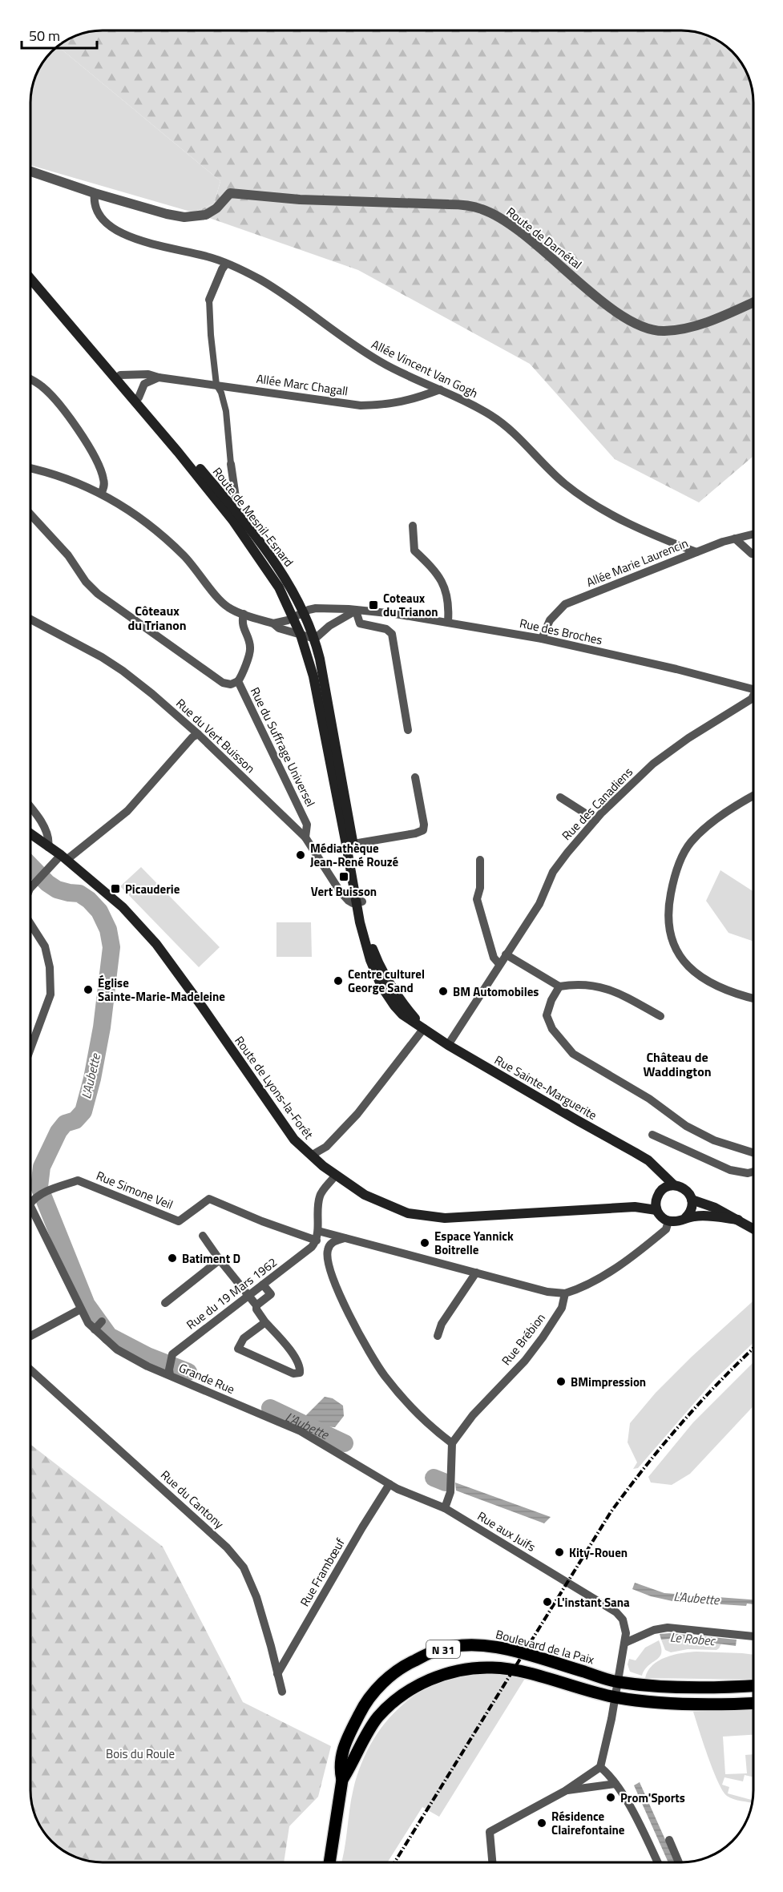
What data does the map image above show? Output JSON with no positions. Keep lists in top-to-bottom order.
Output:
{
  "streets": {
    "main road": [
      "Route de Mesnil-Esnard",
      "Route de Lyons-la-Forêt",
      "Rue Sainte-Marguerite",
      "Boulevard de la Paix",
      "N 31"
    ],
    "street": [
      "Route de Darnétal",
      "Allée Vincent Van Gogh",
      "Allée Marc Chagall",
      "Allée Marie Laurencin",
      "Rue des Broches",
      "Rue du Vert Buisson",
      "Rue du Suffrage Universel",
      "Rue des Canadiens",
      "Rue Simone Veil",
      "Rue du 19 Mars 1962",
      "Rue Brébion",
      "Grande Rue",
      "Rue du Cantony",
      "Rue aux Juifs",
      "Rue Frambœuf"
    ]
  },
  "crossings": [
    ["Route de Darnétal", "Allée Vincent Van Gogh"],
    ["Allée Vincent Van Gogh", "Allée Marc Chagall"],
    ["Allée Vincent Van Gogh", "Allée Marie Laurencin"],
    ["Allée Marc Chagall", "Route de Mesnil-Esnard"],
    ["Route de Mesnil-Esnard", "Rue des Broches"],
    ["Route de Mesnil-Esnard", "Rue du Vert Buisson"],
    ["Route de Mesnil-Esnard", "Rue Sainte-Marguerite"],
    ["Allée Marie Laurencin", "Rue des Broches"],
    ["Rue du Vert Buisson", "Rue du Suffrage Universel"],
    ["Rue du Vert Buisson", "Rue Sainte-Marguerite"],
    ["Rue des Canadiens", "Rue Sainte-Marguerite"],
    ["Route de Lyons-la-Forêt", "Rue Sainte-Marguerite"],
    ["Rue Simone Veil", "Rue du 19 Mars 1962"],
    ["Rue du 19 Mars 1962", "Grande Rue"],
    ["Grande Rue", "Rue aux Juifs"],
    ["Grande Rue", "Rue Frambœuf"],
    ["Rue du Cantony", "Rue Frambœuf"],
    ["Rue aux Juifs", "Rue Frambœuf"],
    ["Rue aux Juifs", "Boulevard de la Paix"]
  ],
  "districts": ["Côteaux du Trianon", "Château de Waddington"],
  "water": ["L'Aubette", "Le Robec"],
  "parks": ["Bois du Roule"],
  "places": {
    "transit": ["Coteaux du Trianon", "Vert Buisson", "Picauderie"],
    "other": [
      "Médiathèque Jean-René Rouzé",
      "Centre culturel George Sand",
      "Église Sainte-Marie-Madeleine",
      "BM Automobiles",
      "Espace Yannick Boitrelle",
      "Batiment D",
      "BMimpression",
      "Kity-Rouen",
      "L'instant Sana",
      "Prom'Sports",
      "Résidence Clairefontaine"
    ]
  },
  "scale_bar": "50 m"
}
